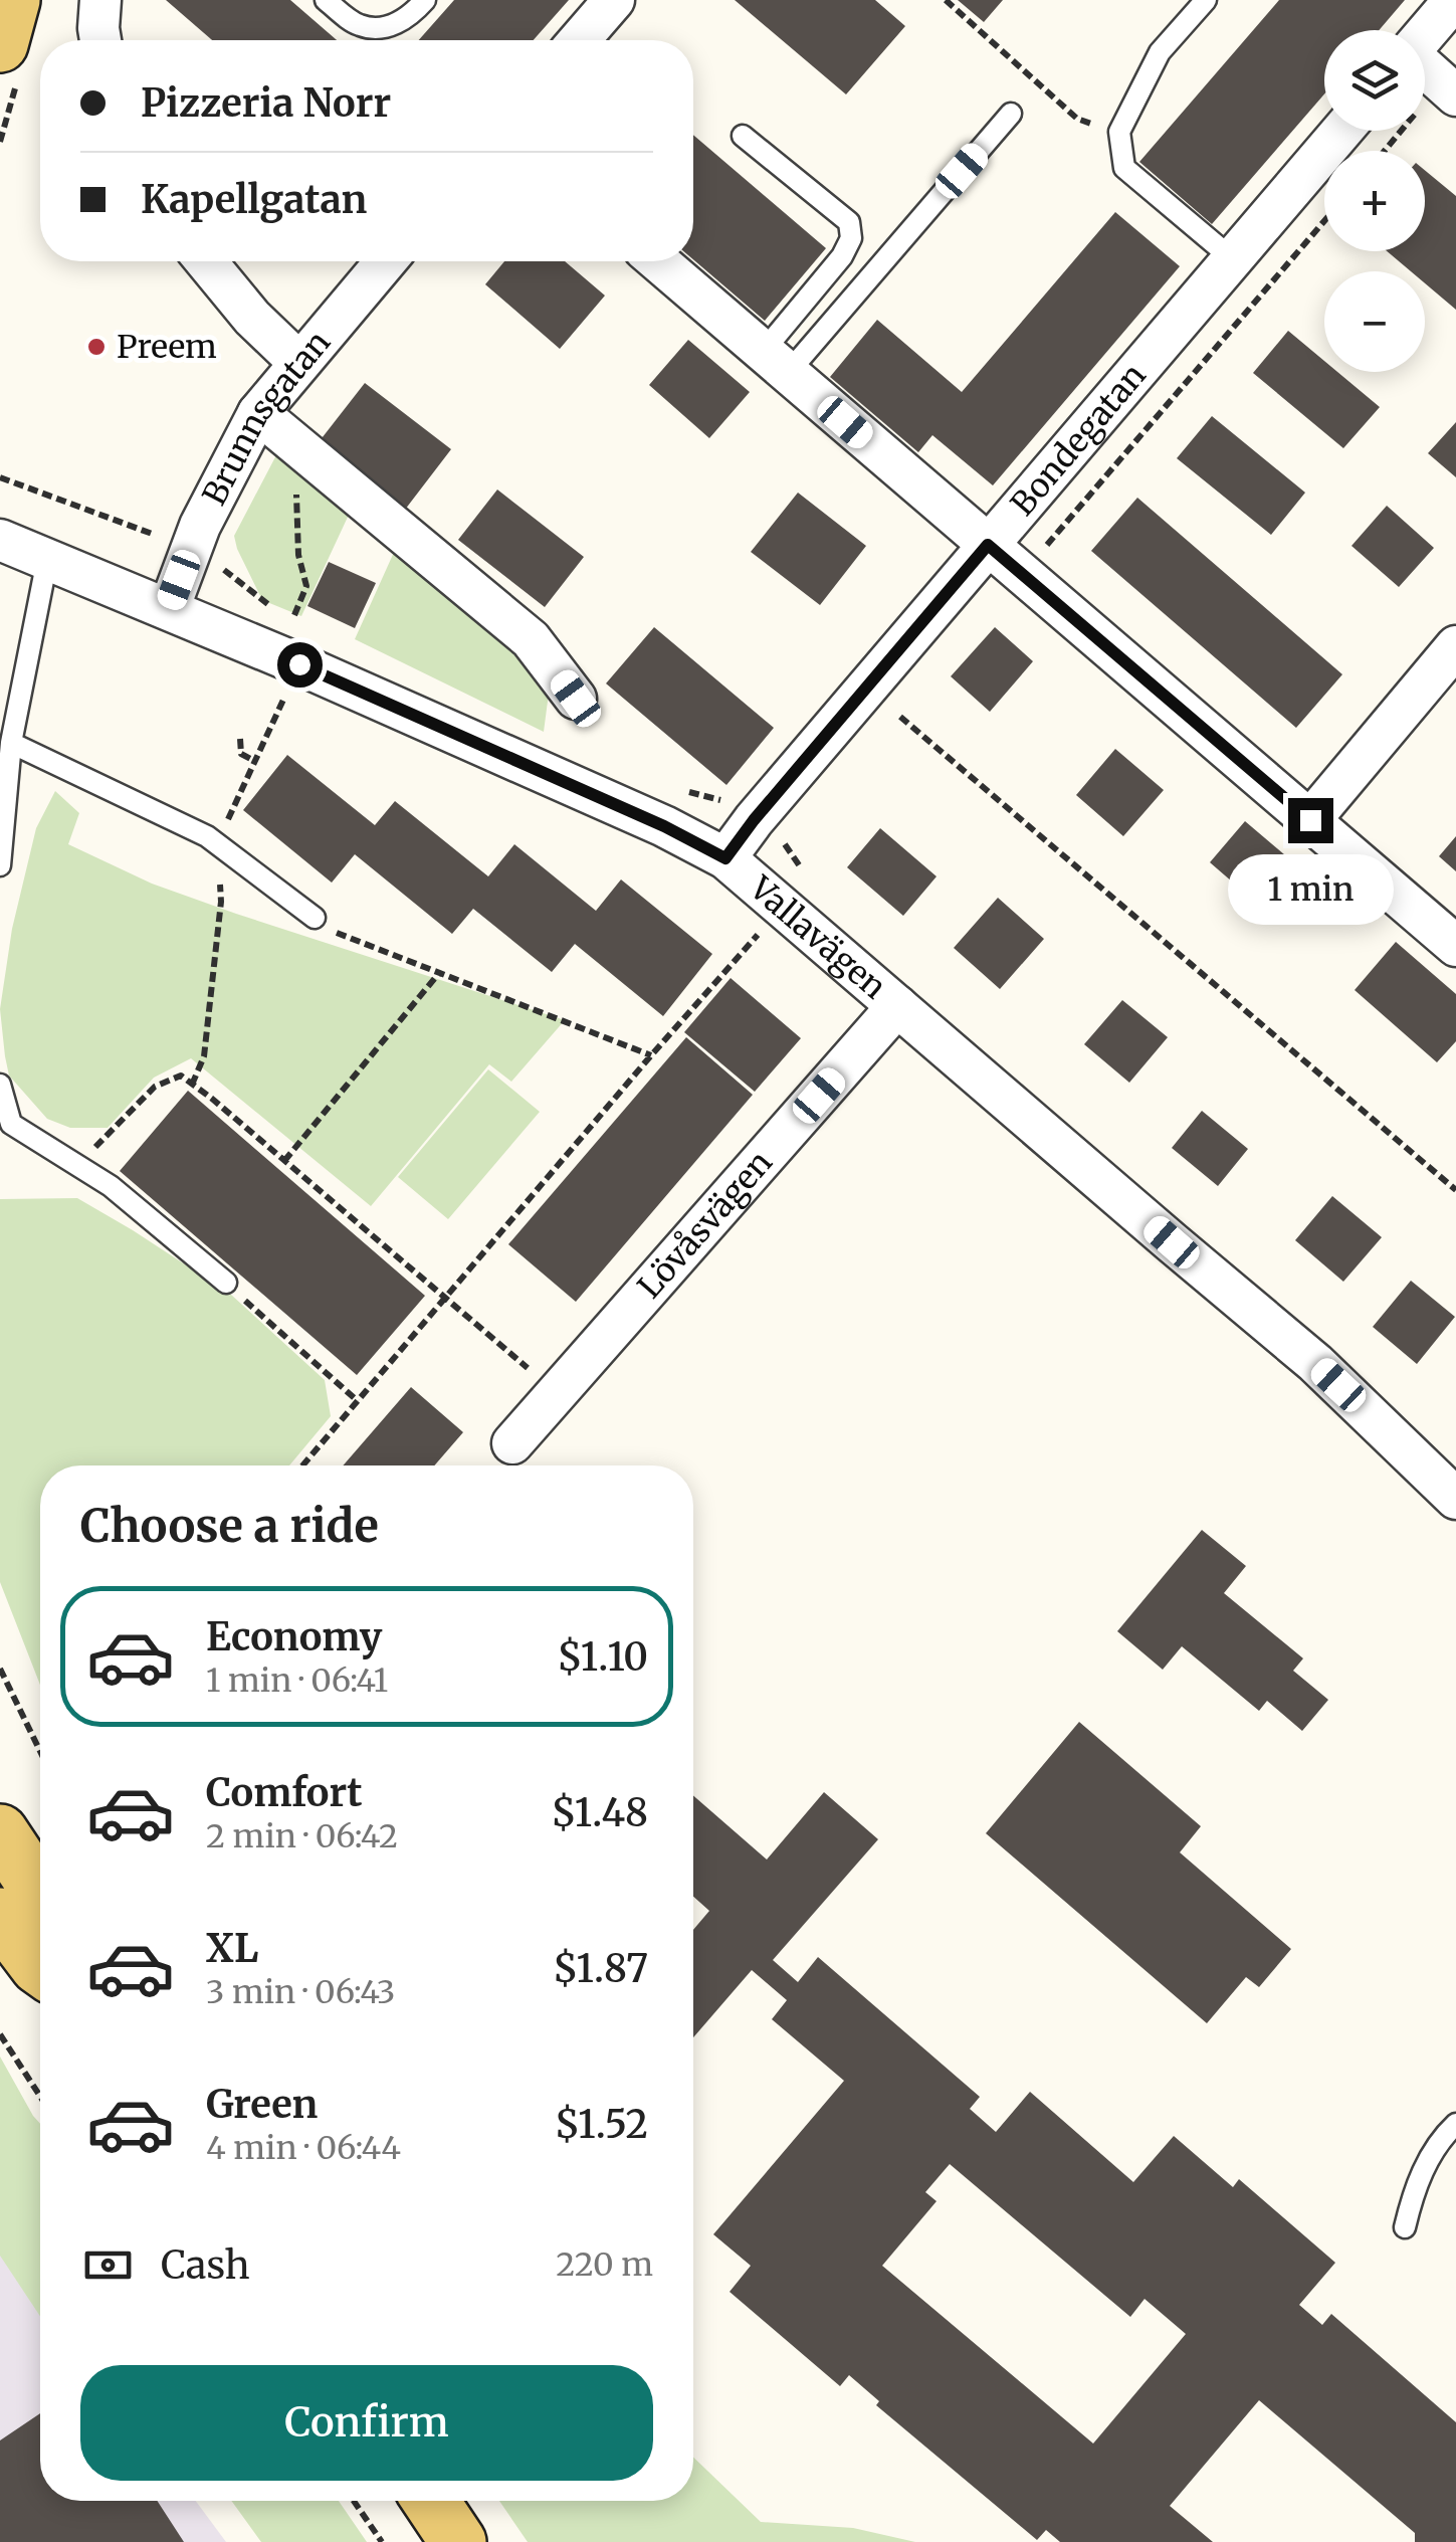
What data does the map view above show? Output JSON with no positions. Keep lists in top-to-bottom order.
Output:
{
  "streets": {
    "street": [
      "Brunnsgatan",
      "Bondegatan",
      "Vallavägen",
      "Lövåsvägen"
    ]
  },
  "crossings": [
    ["Brunnsgatan", "Vallavägen"],
    ["Bondegatan", "Vallavägen"],
    ["Vallavägen", "Lövåsvägen"]
  ],
  "places": ["Preem"],
  "page": {
    "map_buttons": ["+", "−"],
    "banner": ["Pizzeria Norr", "Kapellgatan"],
    "bubble": "1 min",
    "heading": "Choose a ride",
    "list": [
      {
        "name": "Economy",
        "note": "1 min · 06:41",
        "value": "$1.10"
      },
      {
        "name": "Comfort",
        "note": "2 min · 06:42",
        "value": "$1.48"
      },
      {
        "name": "XL",
        "note": "3 min · 06:43",
        "value": "$1.87"
      },
      {
        "name": "Green",
        "note": "4 min · 06:44",
        "value": "$1.52"
      }
    ],
    "pay": ["Cash", "220 m"],
    "buttons": "Confirm"
  }
}
